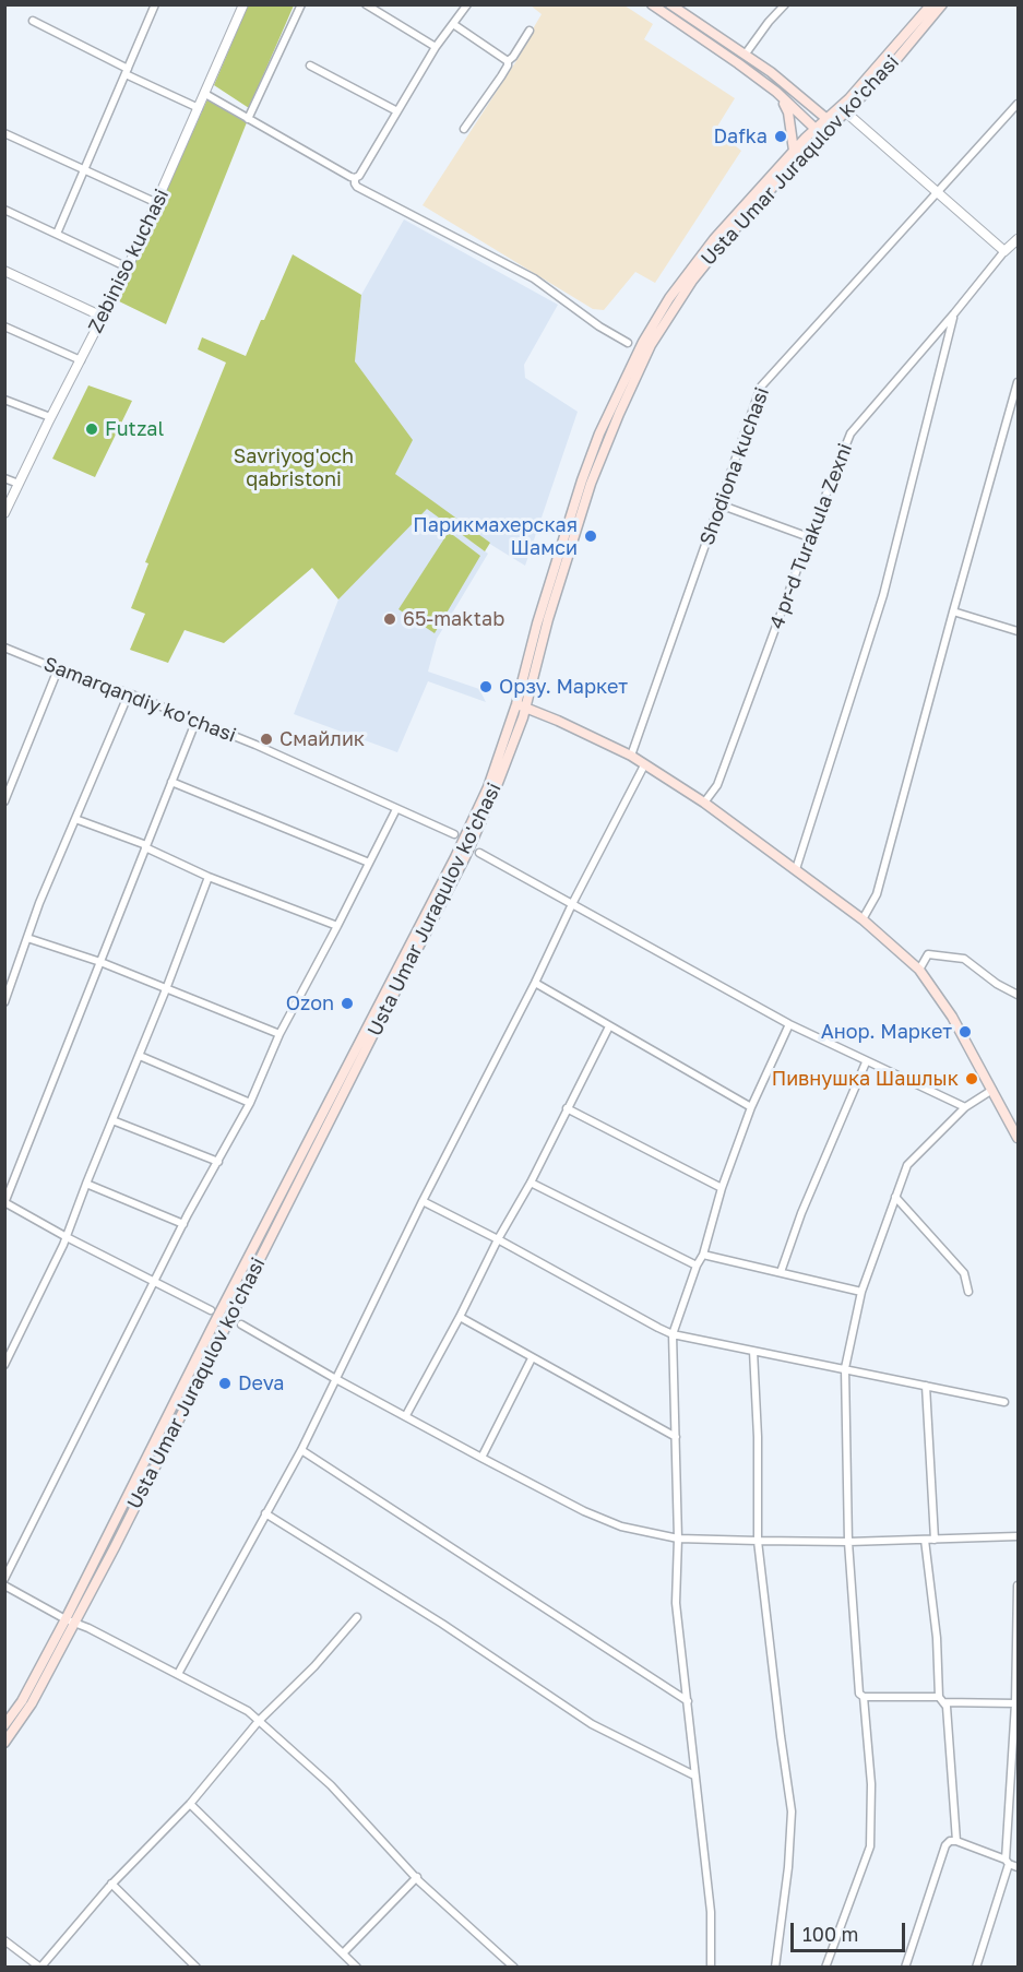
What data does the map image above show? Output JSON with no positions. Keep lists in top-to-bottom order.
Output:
{
  "streets": {
    "main road": ["Usta Umar Juraqulov ko'chasi"],
    "street": [
      "Zebiniso kuchasi",
      "Shodiona kuchasi",
      "4 pr-d Turakula Zexni",
      "Samarqandiy ko'chasi"
    ]
  },
  "parks": ["Savriyog'och qabristoni"],
  "places": [
    "Dafka",
    "Futzal",
    "Парикмахерская Шамси",
    "65-maktab",
    "Орзу. Маркет",
    "Смайлик",
    "Ozon",
    "Анор. Маркет",
    "Пивнушка Шашлык",
    "Deva"
  ],
  "scale_bar": "100 m"
}
